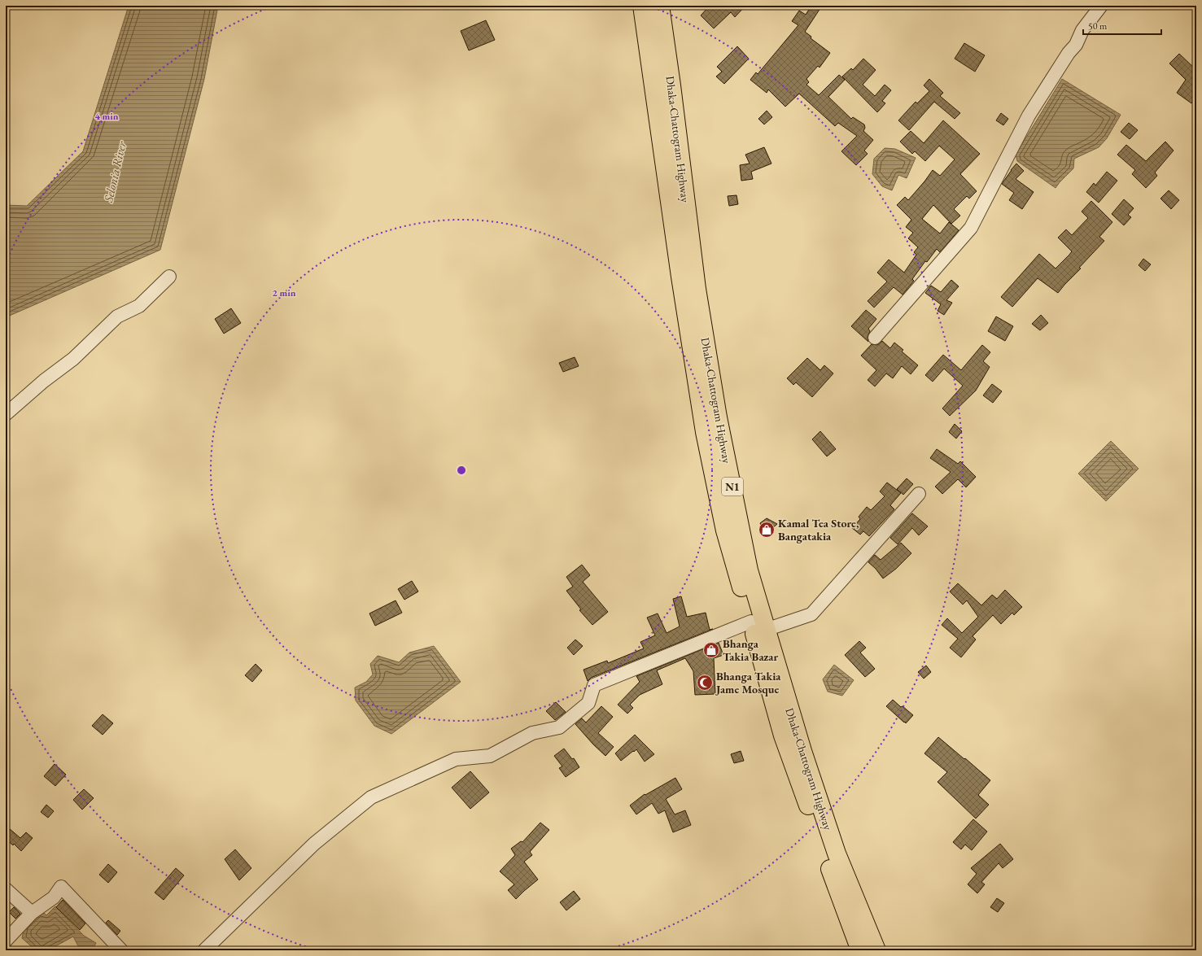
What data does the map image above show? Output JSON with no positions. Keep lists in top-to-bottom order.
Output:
{
  "streets": {
    "highway": ["Dhaka-Chattogram Highway", "N1"]
  },
  "water": ["Selonia River"],
  "places": {
    "shop": ["Kamal Tea Store, Bangatakia", "Bhanga Takia Bazar"],
    "mosque": ["Bhanga Takia Jame Mosque"]
  },
  "scale_bar": "50 m",
  "rings": ["4 min", "2 min"]
}
